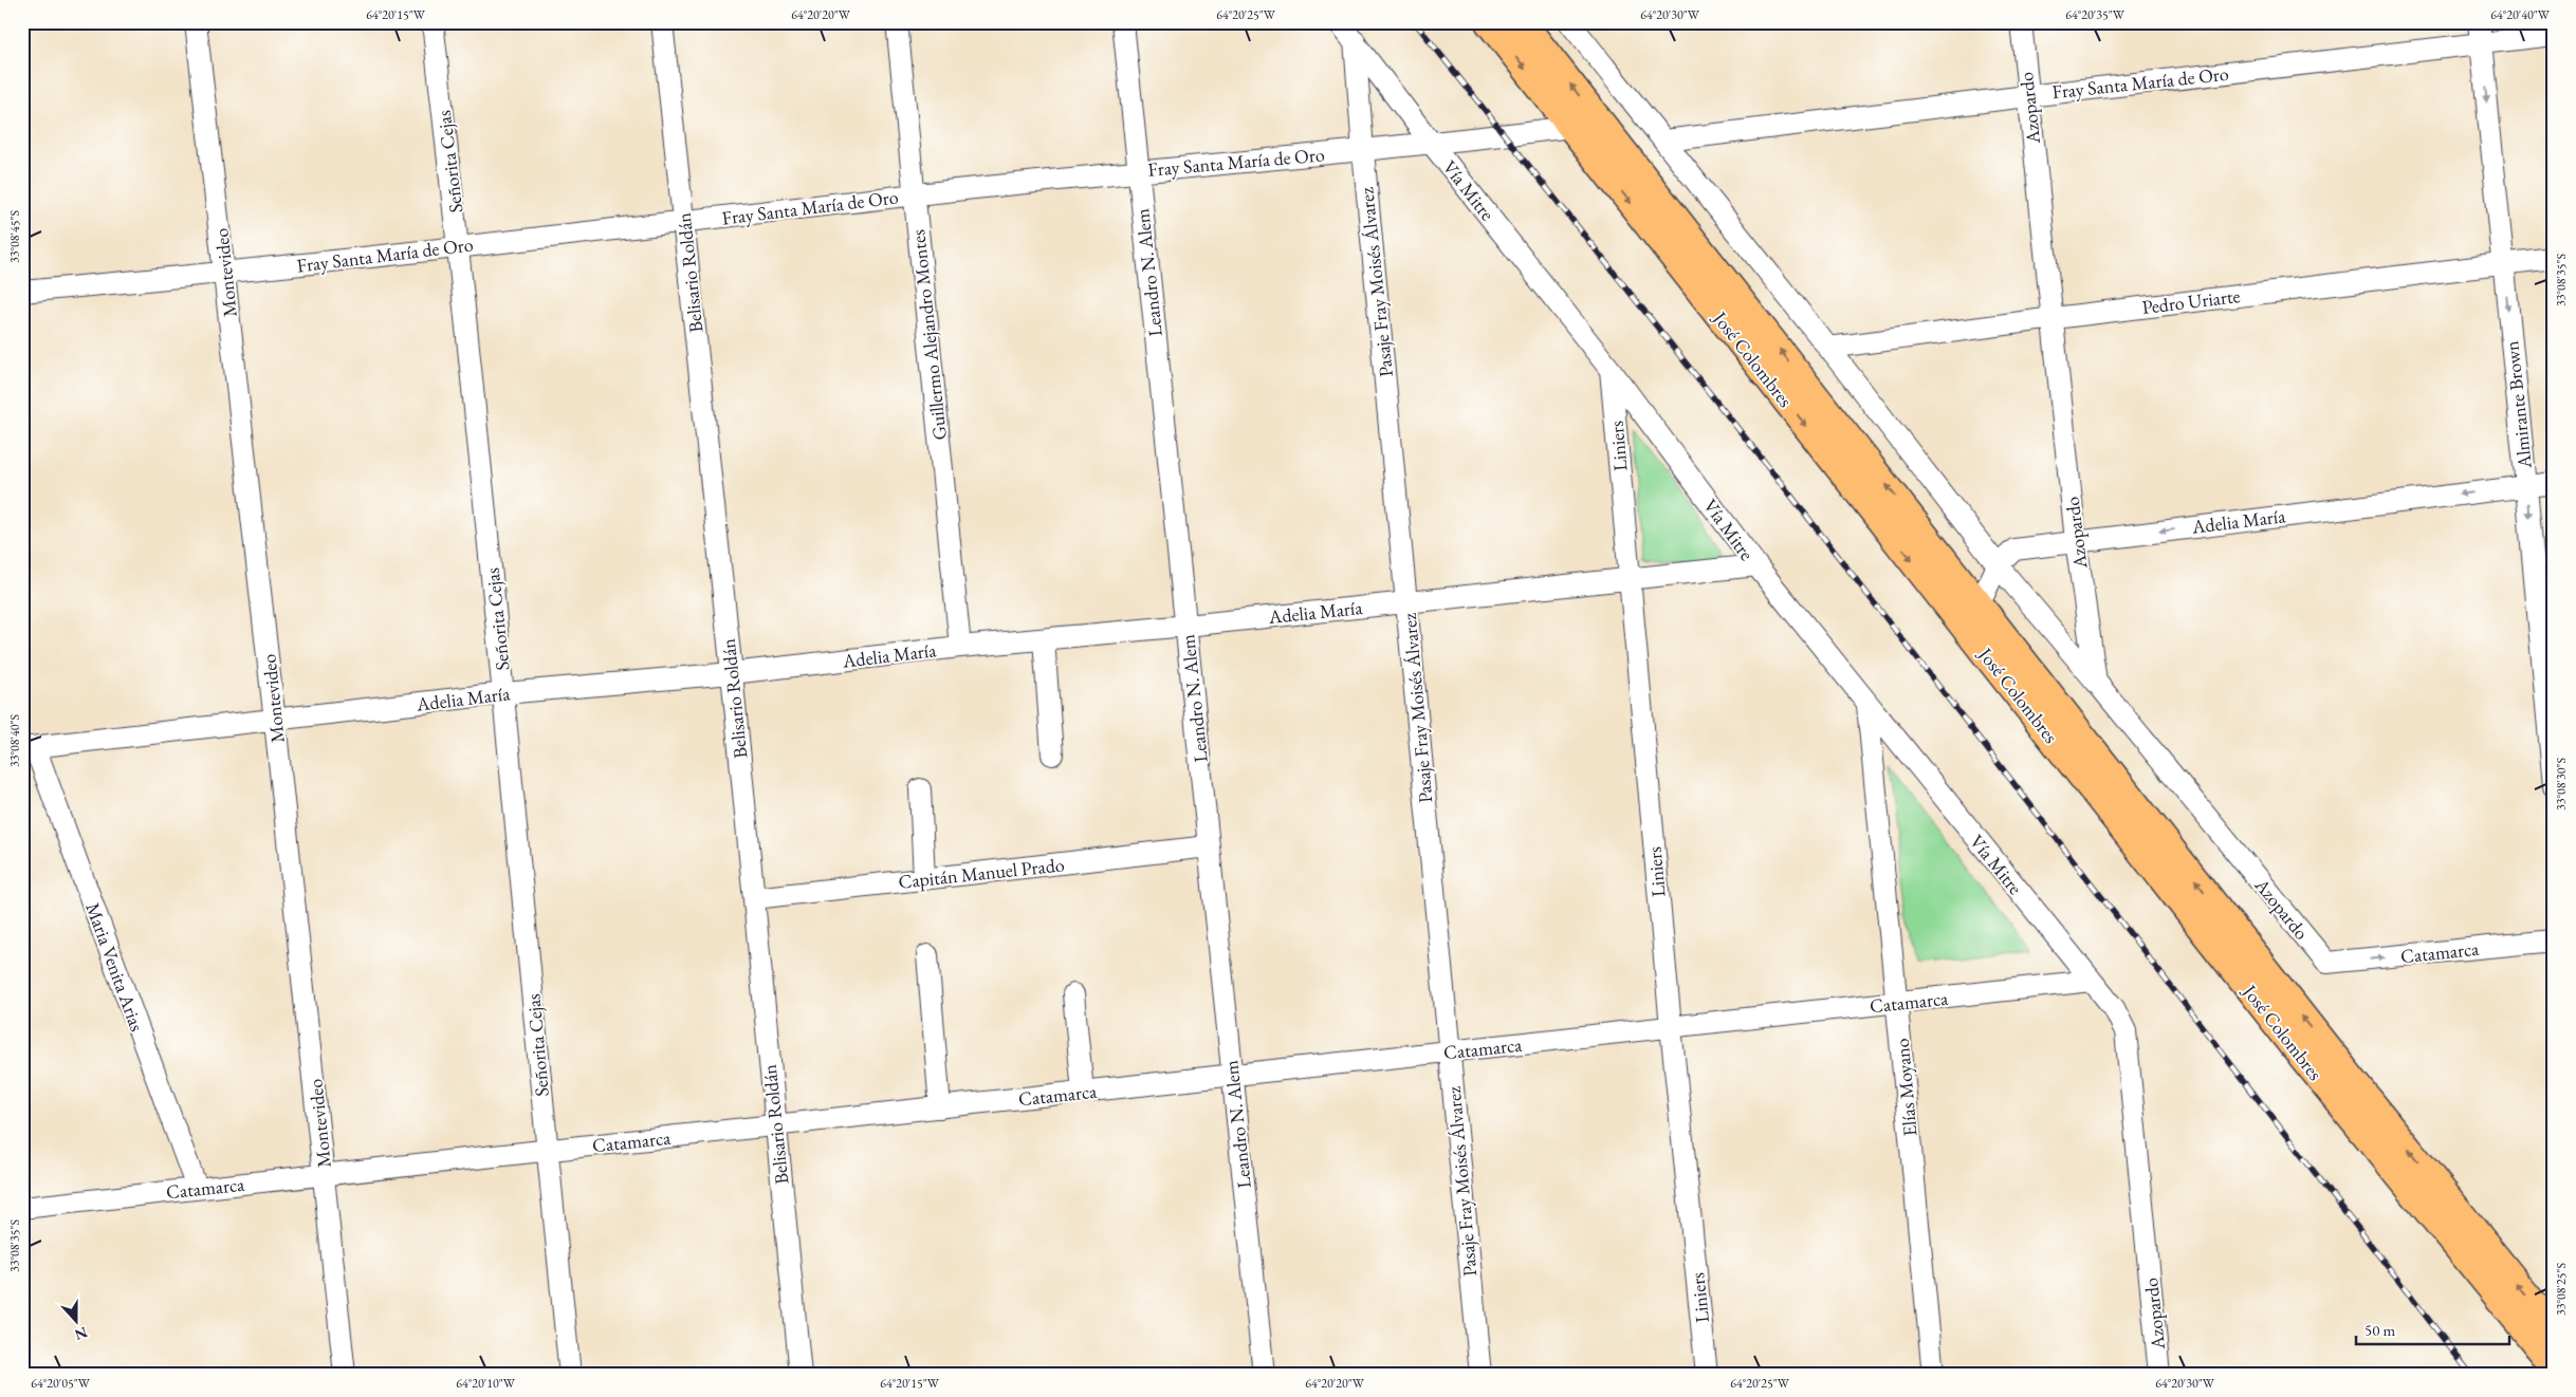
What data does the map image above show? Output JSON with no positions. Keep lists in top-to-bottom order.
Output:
{
  "streets": {
    "main road": ["José Colombres"],
    "street": [
      "Fray Santa María de Oro",
      "Azopardo",
      "Señorita Cejas",
      "Vía Mitre",
      "Montevideo",
      "Belisario Roldán",
      "Leandro N. Alem",
      "Pasaje Fray Moisés Álvarez",
      "Pedro Uriarte",
      "Guillermo Alejandro Montes",
      "Almirante Brown",
      "Liniers",
      "Adelia María",
      "Capitán Manuel Prado",
      "Catamarca",
      "Maria Venita Arias",
      "Elías Moyano"
    ]
  },
  "crossings": [
    ["Fray Santa María de Oro", "Azopardo"],
    ["Fray Santa María de Oro", "Señorita Cejas"],
    ["Fray Santa María de Oro", "Vía Mitre"],
    ["Fray Santa María de Oro", "Montevideo"],
    ["Fray Santa María de Oro", "Belisario Roldán"],
    ["Fray Santa María de Oro", "Leandro N. Alem"],
    ["Fray Santa María de Oro", "Pasaje Fray Moisés Álvarez"],
    ["Fray Santa María de Oro", "Guillermo Alejandro Montes"],
    ["Fray Santa María de Oro", "José Colombres"],
    ["Fray Santa María de Oro", "Almirante Brown"],
    ["Azopardo", "Vía Mitre"],
    ["Azopardo", "Pedro Uriarte"],
    ["Azopardo", "Adelia María"],
    ["Azopardo", "Catamarca"],
    ["Señorita Cejas", "Adelia María"],
    ["Señorita Cejas", "Catamarca"],
    ["Vía Mitre", "Pasaje Fray Moisés Álvarez"],
    ["Vía Mitre", "Liniers"],
    ["Vía Mitre", "Adelia María"],
    ["Vía Mitre", "Catamarca"],
    ["Vía Mitre", "Elías Moyano"],
    ["Montevideo", "Adelia María"],
    ["Montevideo", "Catamarca"],
    ["Belisario Roldán", "Adelia María"],
    ["Belisario Roldán", "Capitán Manuel Prado"],
    ["Belisario Roldán", "Catamarca"],
    ["Leandro N. Alem", "Adelia María"],
    ["Leandro N. Alem", "Capitán Manuel Prado"],
    ["Leandro N. Alem", "Catamarca"],
    ["Pasaje Fray Moisés Álvarez", "Adelia María"],
    ["Pasaje Fray Moisés Álvarez", "Catamarca"],
    ["Pedro Uriarte", "Almirante Brown"],
    ["Guillermo Alejandro Montes", "Adelia María"],
    ["José Colombres", "Adelia María"],
    ["Almirante Brown", "Adelia María"],
    ["Liniers", "Adelia María"],
    ["Liniers", "Catamarca"],
    ["Adelia María", "Maria Venita Arias"],
    ["Catamarca", "Maria Venita Arias"],
    ["Catamarca", "Elías Moyano"]
  ],
  "one_way": ["Almirante Brown"],
  "scale_bar": "50 m",
  "north": "bottom",
  "coordinates": [
    "64°20'15\"W",
    "64°20'20\"W",
    "64°20'25\"W",
    "64°20'30\"W",
    "64°20'35\"W",
    "64°20'40\"W",
    "33°08'45\"S",
    "33°08'35\"S",
    "33°08'40\"S",
    "33°08'30\"S",
    "33°08'25\"S",
    "64°20'05\"W",
    "64°20'10\"W"
  ]
}
